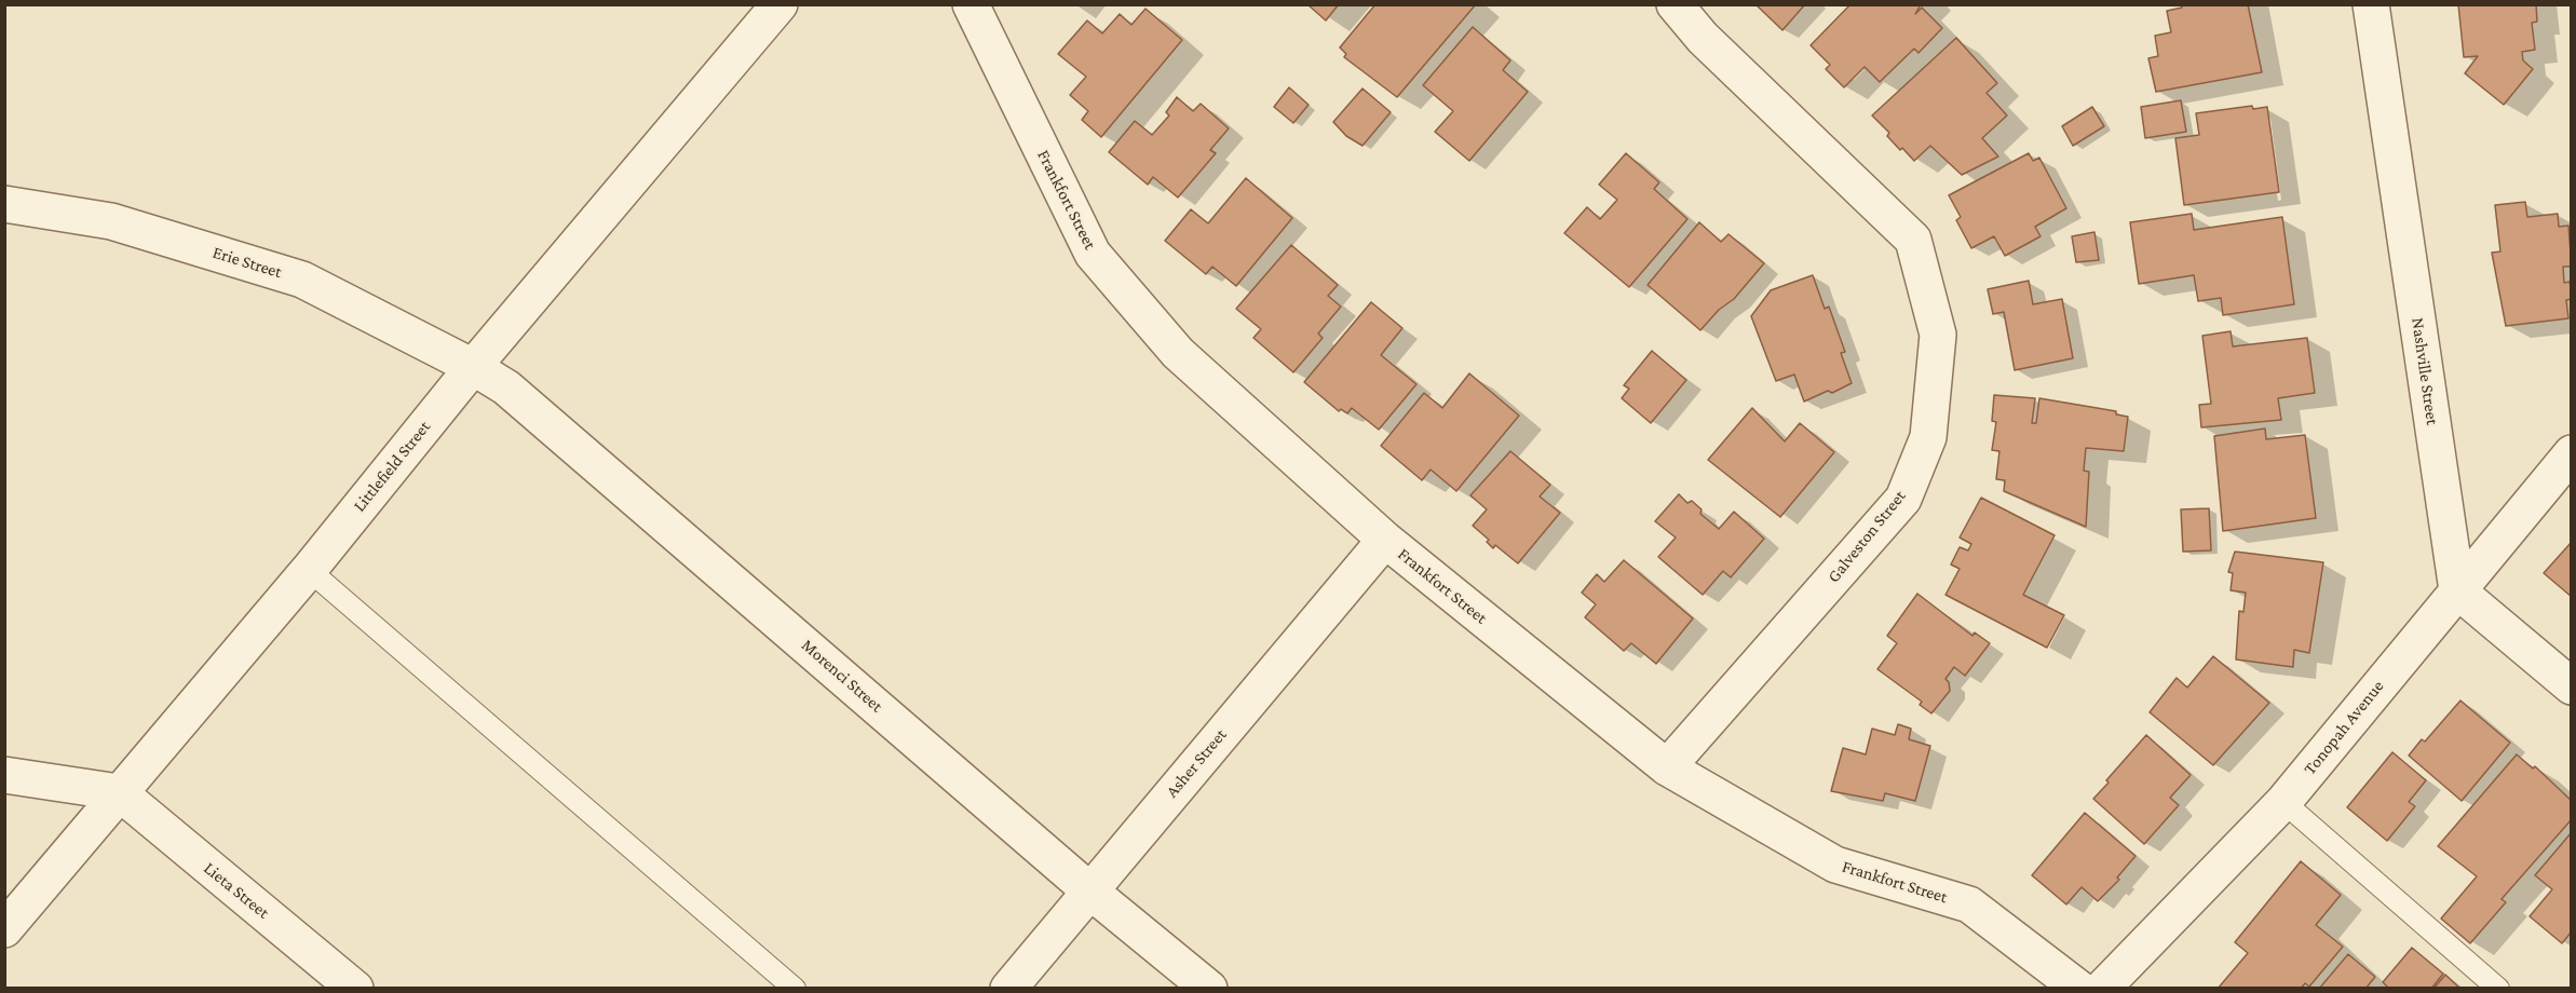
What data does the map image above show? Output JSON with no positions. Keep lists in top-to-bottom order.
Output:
{
  "streets": {
    "street": [
      "Frankfort Street",
      "Erie Street",
      "Nashville Street",
      "Littlefield Street",
      "Galveston Street",
      "Morenci Street",
      "Tonopah Avenue",
      "Asher Street",
      "Lieta Street"
    ]
  },
  "crossings": [
    ["Frankfort Street", "Galveston Street"],
    ["Frankfort Street", "Asher Street"],
    ["Erie Street", "Littlefield Street"],
    ["Erie Street", "Morenci Street"],
    ["Nashville Street", "Tonopah Avenue"],
    ["Littlefield Street", "Morenci Street"],
    ["Littlefield Street", "Lieta Street"],
    ["Morenci Street", "Asher Street"]
  ]
}
